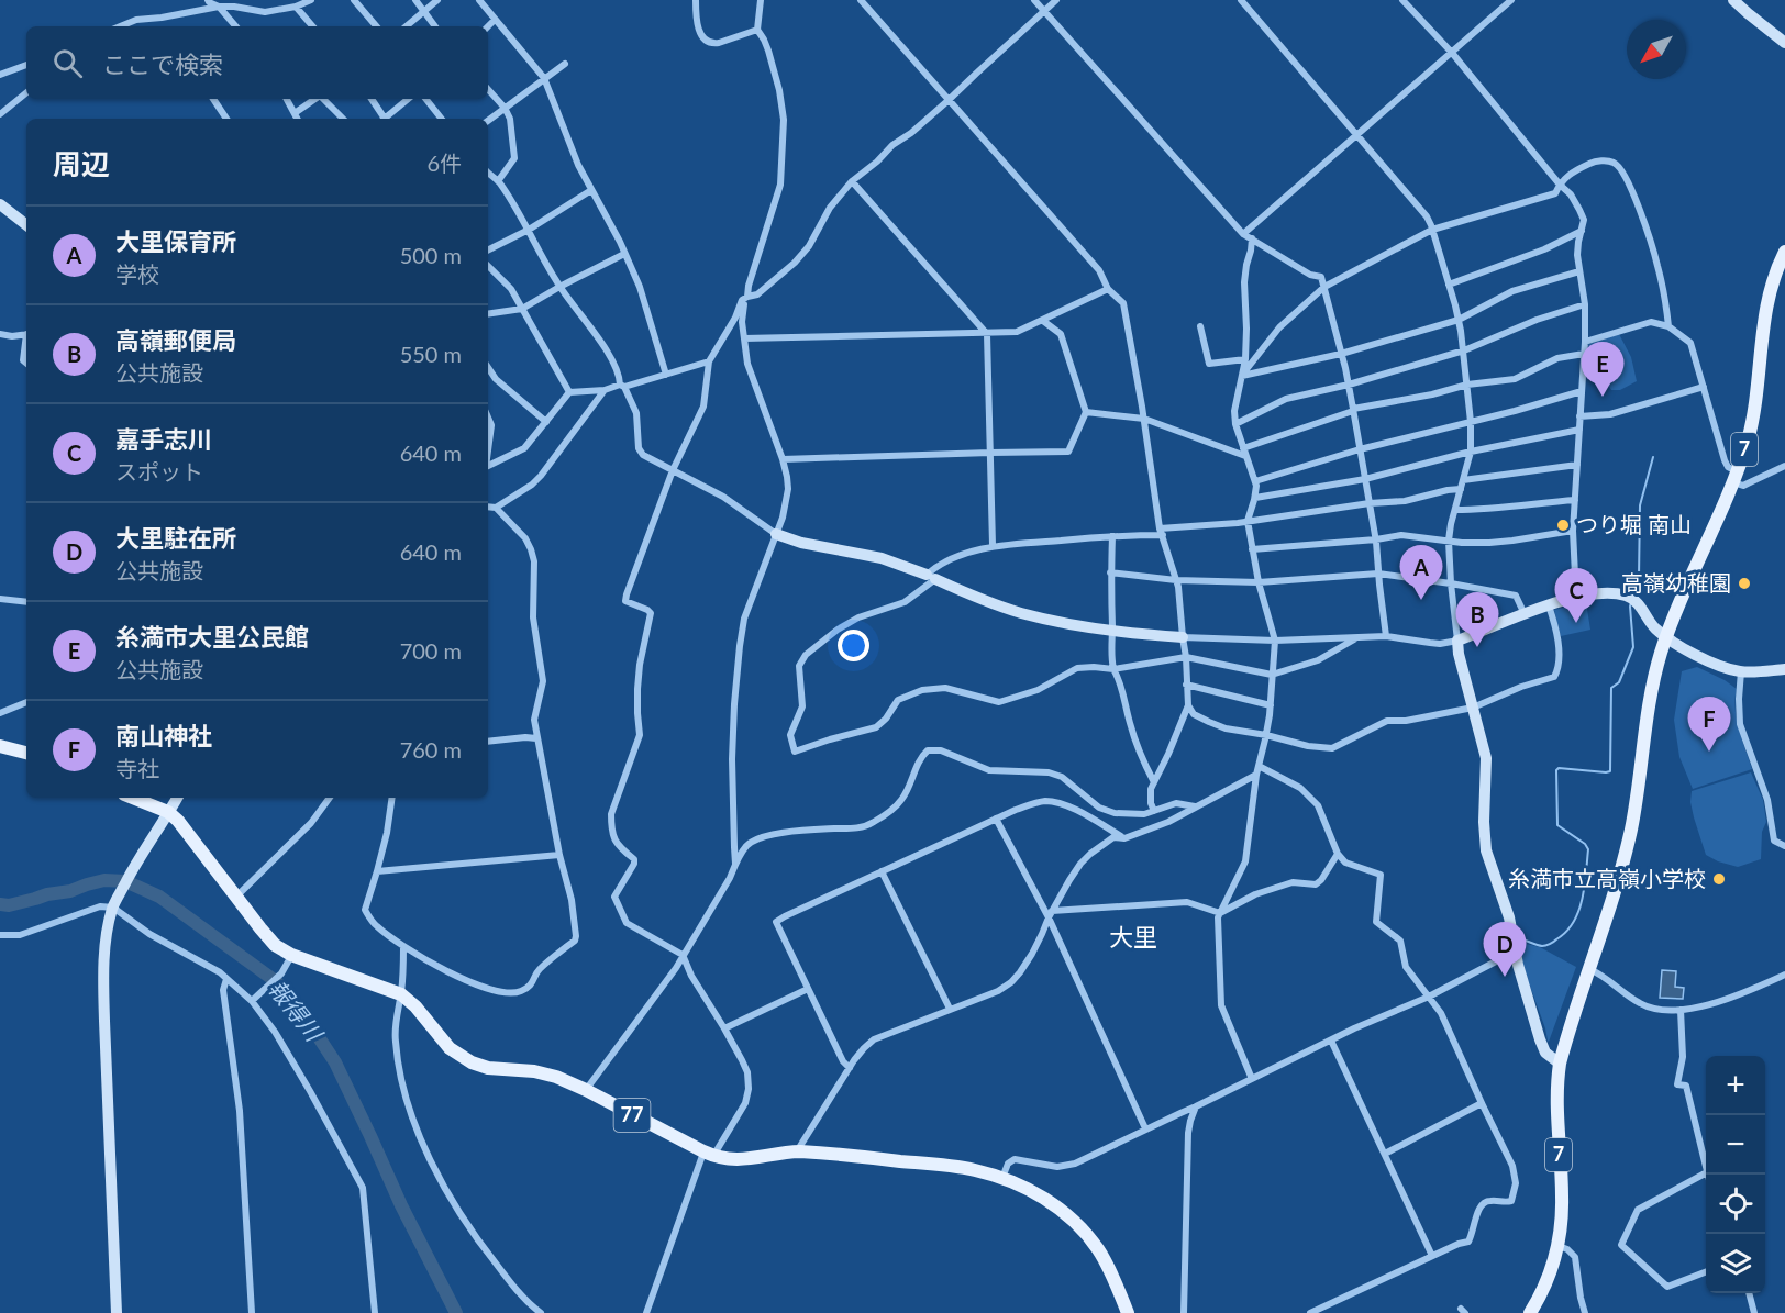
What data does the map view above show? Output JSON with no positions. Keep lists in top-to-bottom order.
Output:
{
  "streets": {
    "main road": ["7", "77"]
  },
  "districts": ["大里"],
  "water": ["報得川"],
  "places": ["つり堀 南山", "高嶺幼稚園", "糸満市立高嶺小学校"],
  "north": "bottom left",
  "page": {
    "search": "ここで検索",
    "heading": ["周辺", "6件"],
    "list": [
      {
        "mark": "A",
        "name": "大里保育所",
        "note": "学校",
        "value": "500 m"
      },
      {
        "mark": "B",
        "name": "高嶺郵便局",
        "note": "公共施設",
        "value": "550 m"
      },
      {
        "mark": "C",
        "name": "嘉手志川",
        "note": "スポット",
        "value": "640 m"
      },
      {
        "mark": "D",
        "name": "大里駐在所",
        "note": "公共施設",
        "value": "640 m"
      },
      {
        "mark": "E",
        "name": "糸満市大里公民館",
        "note": "公共施設",
        "value": "700 m"
      },
      {
        "mark": "F",
        "name": "南山神社",
        "note": "寺社",
        "value": "760 m"
      }
    ],
    "pins": [
      "E",
      "A",
      "C",
      "B",
      "F",
      "D"
    ],
    "map_buttons": ["+", "−"]
  }
}
